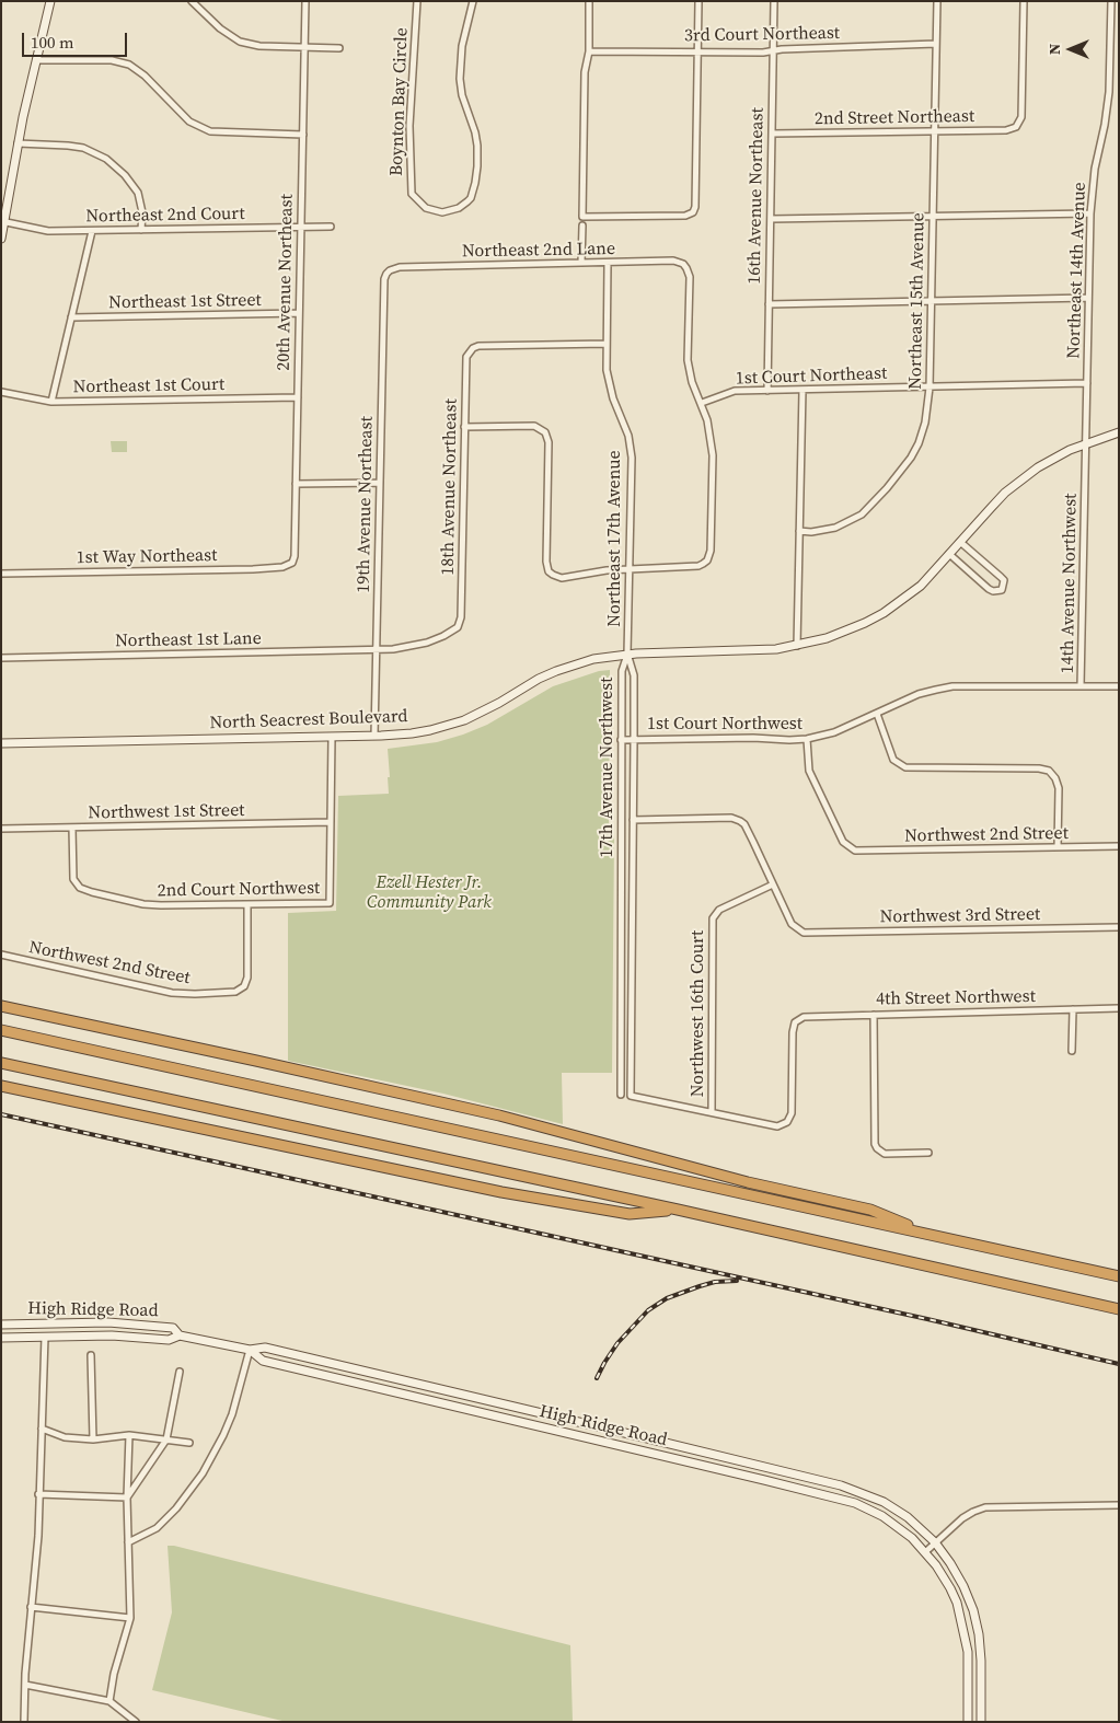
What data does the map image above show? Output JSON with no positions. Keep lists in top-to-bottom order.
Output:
{
  "streets": {
    "street": [
      "3rd Court Northeast",
      "Boynton Bay Circle",
      "2nd Street Northeast",
      "16th Avenue Northeast",
      "Northeast 2nd Court",
      "Northeast 2nd Lane",
      "Northeast 14th Avenue",
      "20th Avenue Northeast",
      "Northeast 15th Avenue",
      "Northeast 1st Street",
      "1st Court Northeast",
      "Northeast 1st Court",
      "18th Avenue Northeast",
      "19th Avenue Northeast",
      "Northeast 17th Avenue",
      "1st Way Northeast",
      "14th Avenue Northwest",
      "Northeast 1st Lane",
      "North Seacrest Boulevard",
      "1st Court Northwest",
      "17th Avenue Northwest",
      "Northwest 1st Street",
      "Northwest 2nd Street",
      "2nd Court Northwest",
      "Northwest 3rd Street",
      "4th Street Northwest",
      "Northwest 16th Court",
      "High Ridge Road"
    ]
  },
  "crossings": [
    ["3rd Court Northeast", "16th Avenue Northeast"],
    ["3rd Court Northeast", "Northeast 15th Avenue"],
    ["2nd Street Northeast", "16th Avenue Northeast"],
    ["2nd Street Northeast", "Northeast 15th Avenue"],
    ["16th Avenue Northeast", "1st Court Northeast"],
    ["Northeast 2nd Court", "20th Avenue Northeast"],
    ["Northeast 2nd Lane", "1st Court Northeast"],
    ["Northeast 2nd Lane", "19th Avenue Northeast"],
    ["Northeast 2nd Lane", "Northeast 17th Avenue"],
    ["Northeast 14th Avenue", "1st Court Northeast"],
    ["Northeast 14th Avenue", "14th Avenue Northwest"],
    ["Northeast 14th Avenue", "North Seacrest Boulevard"],
    ["20th Avenue Northeast", "Northeast 1st Street"],
    ["20th Avenue Northeast", "Northeast 1st Court"],
    ["20th Avenue Northeast", "1st Way Northeast"],
    ["Northeast 15th Avenue", "1st Court Northeast"],
    ["18th Avenue Northeast", "19th Avenue Northeast"],
    ["18th Avenue Northeast", "Northeast 17th Avenue"],
    ["18th Avenue Northeast", "Northeast 1st Lane"],
    ["19th Avenue Northeast", "Northeast 1st Lane"],
    ["19th Avenue Northeast", "North Seacrest Boulevard"],
    ["Northeast 17th Avenue", "North Seacrest Boulevard"],
    ["Northeast 17th Avenue", "17th Avenue Northwest"],
    ["14th Avenue Northwest", "North Seacrest Boulevard"],
    ["14th Avenue Northwest", "1st Court Northwest"],
    ["North Seacrest Boulevard", "17th Avenue Northwest"],
    ["1st Court Northwest", "17th Avenue Northwest"],
    ["1st Court Northwest", "Northwest 2nd Street"],
    ["17th Avenue Northwest", "4th Street Northwest"],
    ["17th Avenue Northwest", "Northwest 16th Court"],
    ["Northwest 1st Street", "2nd Court Northwest"],
    ["Northwest 2nd Street", "2nd Court Northwest"],
    ["Northwest 3rd Street", "Northwest 16th Court"],
    ["4th Street Northwest", "Northwest 16th Court"]
  ],
  "parks": ["Ezell Hester Jr. Community Park"],
  "scale_bar": "100 m",
  "north": "left"
}
